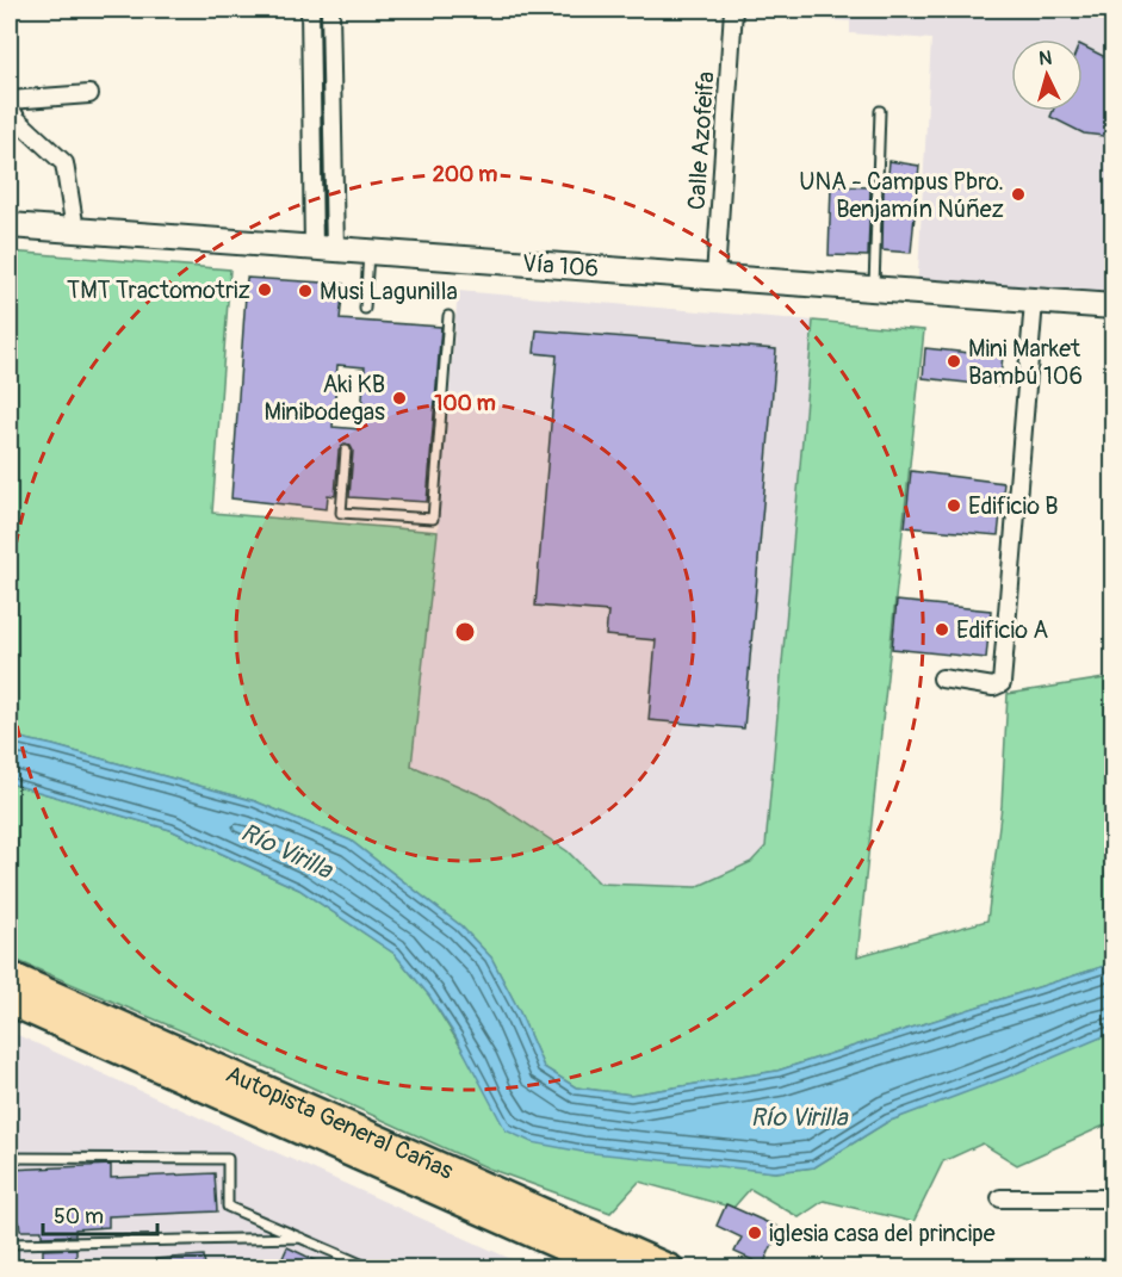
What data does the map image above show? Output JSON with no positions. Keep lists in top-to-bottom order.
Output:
{
  "streets": {
    "highway": ["Autopista General Cañas"],
    "main road": ["Vía 106"],
    "street": ["Calle Azofeifa"]
  },
  "crossings": [
    ["Calle Azofeifa", "Vía 106"]
  ],
  "water": ["Río Virilla"],
  "places": [
    "UNA - Campus Pbro. Benjamín Núñez",
    "TMT Tractomotriz",
    "Musi Lagunilla",
    "Mini Market Bambú 106",
    "Aki KB Minibodegas",
    "Edificio B",
    "Edificio A",
    "iglesia casa del principe"
  ],
  "scale_bar": "50 m",
  "north": "top",
  "rings": ["200 m", "100 m"]
}
